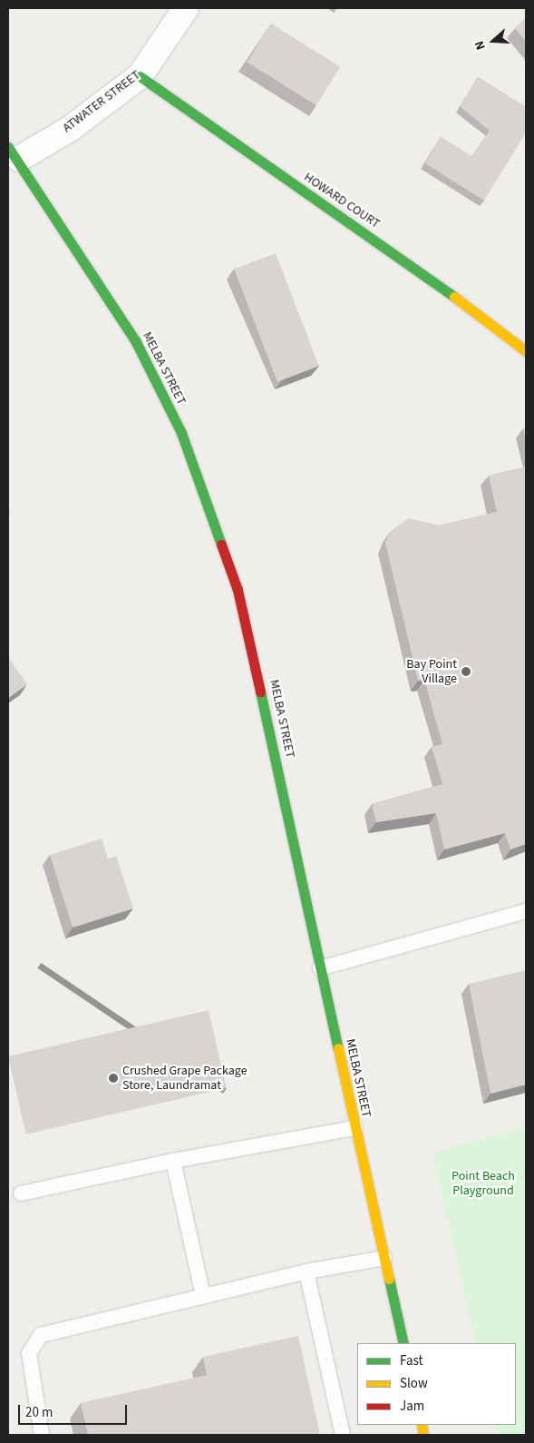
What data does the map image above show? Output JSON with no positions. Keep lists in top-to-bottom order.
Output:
{
  "streets": {
    "main road": ["HOWARD COURT", "MELBA STREET"],
    "street": ["ATWATER STREET"]
  },
  "crossings": [
    ["ATWATER STREET", "HOWARD COURT"],
    ["ATWATER STREET", "MELBA STREET"]
  ],
  "parks": ["Point Beach Playground"],
  "places": ["Bay Point Village", "Crushed Grape Package Store, Laundramat"],
  "legend": ["Fast", "Slow", "Jam"],
  "scale_bar": "20 m",
  "north": "left"
}
